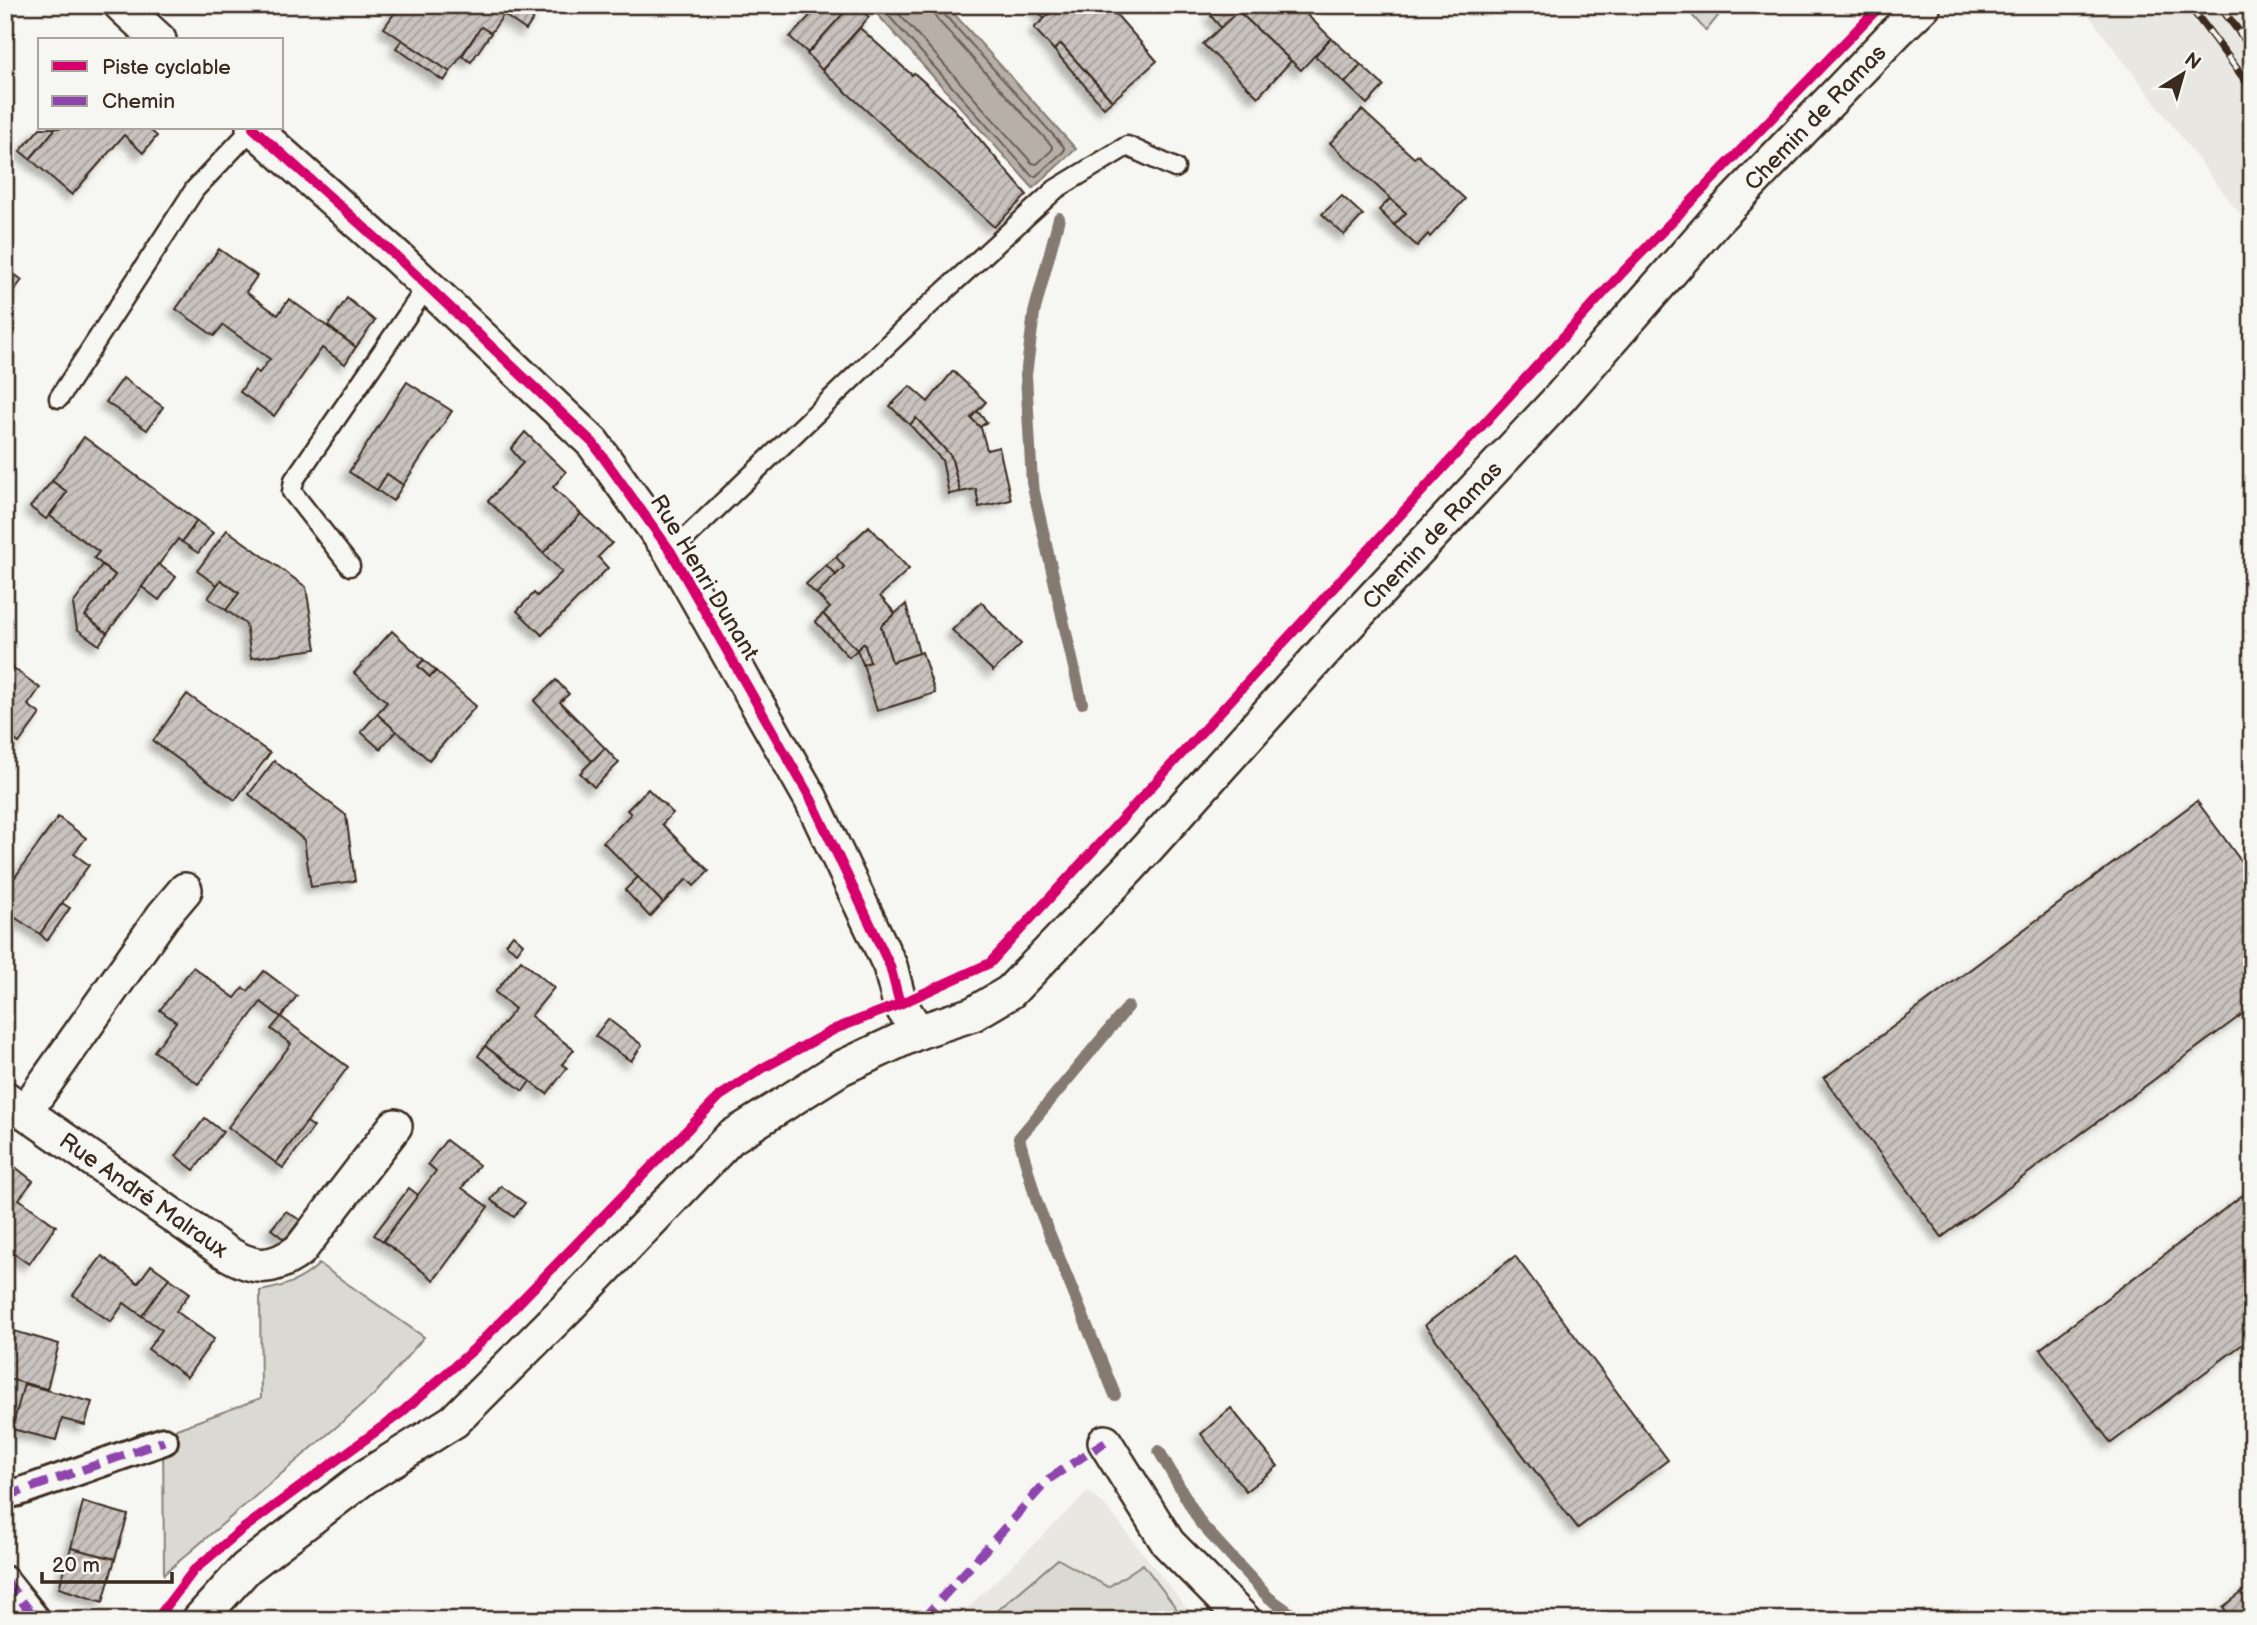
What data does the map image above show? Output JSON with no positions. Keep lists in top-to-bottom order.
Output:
{
  "streets": {
    "street": ["Chemin de Ramas", "Rue Henri Dunant", "Rue André Malraux"]
  },
  "crossings": [
    ["Chemin de Ramas", "Rue Henri Dunant"]
  ],
  "legend": ["Piste cyclable", "Chemin"],
  "scale_bar": "20 m",
  "north": "top right"
}
